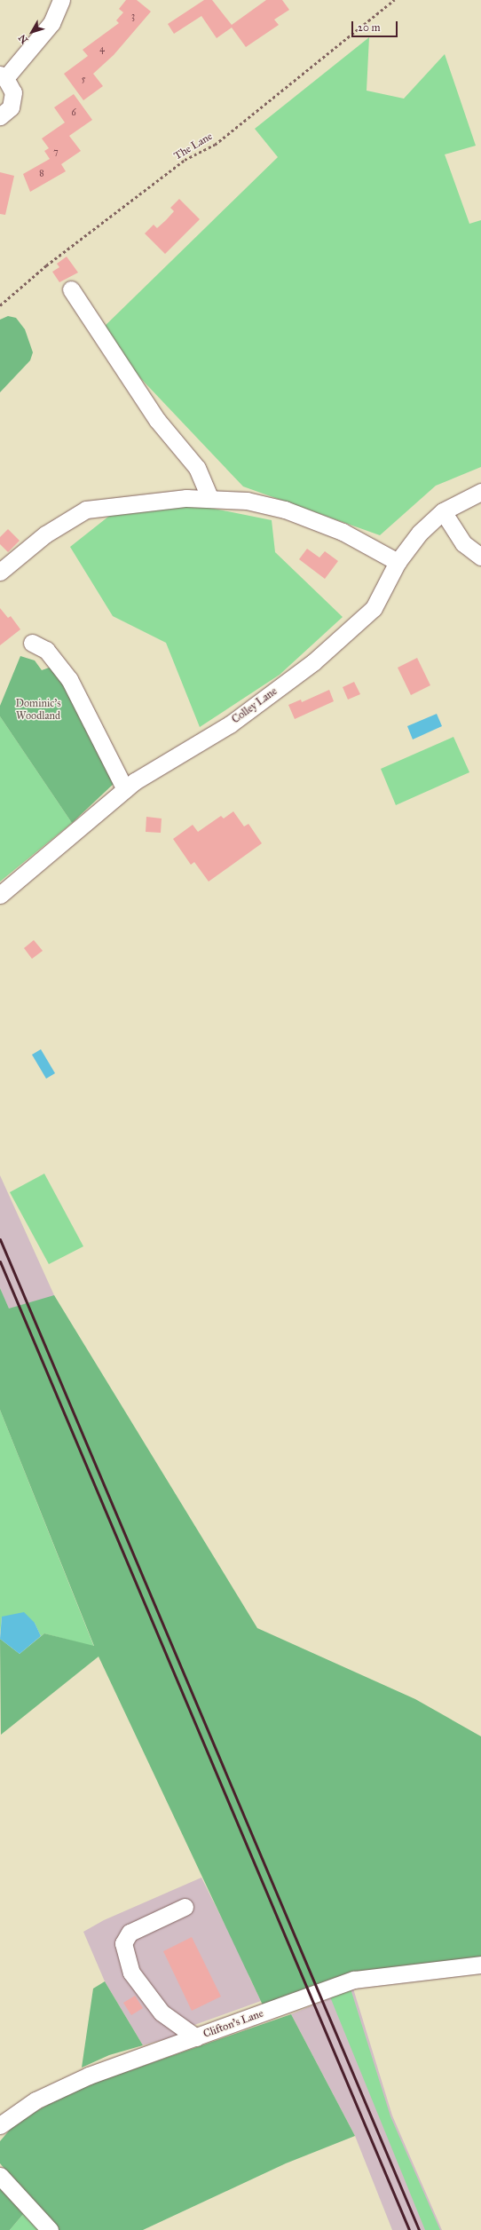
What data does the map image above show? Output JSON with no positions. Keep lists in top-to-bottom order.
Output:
{
  "streets": {
    "street": ["Colley Lane", "Clifton's Lane"],
    "path": ["The Lane"]
  },
  "parks": ["Dominic's Woodland"],
  "house_numbers": [
    "3",
    "4",
    "5",
    "6",
    "7",
    "8"
  ],
  "scale_bar": "20 m",
  "north": "bottom left"
}
